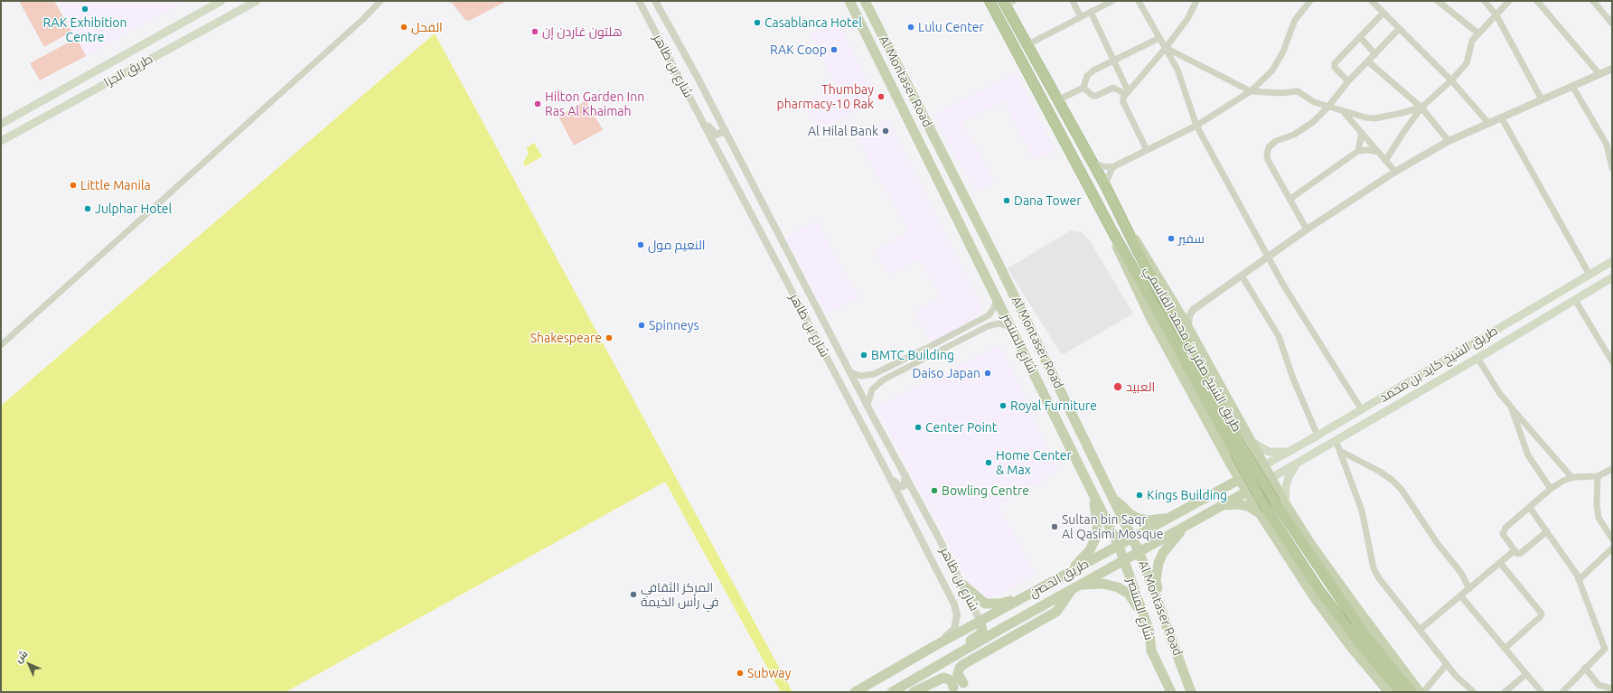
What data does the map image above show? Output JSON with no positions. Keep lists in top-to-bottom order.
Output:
{
  "streets": {
    "highway": ["طريق الشيخ صقر بن محمد القاسمي"],
    "main road": [
      "طريق الجزا",
      "Al Montaser Road",
      "شارع المنتصر",
      "طريق الشيخ كايد بن محمد",
      "طريق الحصن"
    ],
    "street": ["شارع بن ظاهر"]
  },
  "crossings": [
    ["شارع بن ظاهر", "طريق الحصن"],
    ["Al Montaser Road", "طريق الحصن"],
    ["شارع المنتصر", "طريق الحصن"],
    ["طريق الشيخ كايد بن محمد", "طريق الحصن"]
  ],
  "places": [
    "RAK Exhibition Centre",
    "Casablanca Hotel",
    "الفحل",
    "Lulu Center",
    "هلتون غاردن إن",
    "RAK Coop",
    "Thumbay pharmacy-10 Rak",
    "Hilton Garden Inn Ras Al Khaimah",
    "Al Hilal Bank",
    "Little Manila",
    "Dana Tower",
    "Julphar Hotel",
    "سفير",
    "النعيم مول",
    "Spinneys",
    "Shakespeare",
    "BMTC Building",
    "Daiso Japan",
    "العبيد",
    "Royal Furniture",
    "Center Point",
    "Home Center & Max",
    "Bowling Centre",
    "Kings Building",
    "Sultan bin Saqr Al Qasimi Mosque",
    "المركز الثقافي في رأس الخيمة",
    "Subway"
  ],
  "north": "top left"
}
